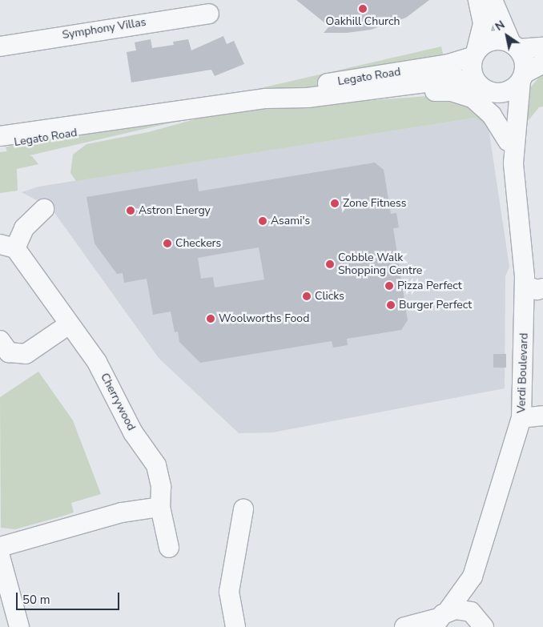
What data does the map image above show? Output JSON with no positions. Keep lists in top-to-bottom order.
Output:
{
  "streets": {
    "street": [
      "Symphony Villas",
      "Legato Road",
      "Verdi Boulevard",
      "Cherrywood"
    ]
  },
  "crossings": [
    ["Legato Road", "Verdi Boulevard"]
  ],
  "places": [
    "Oakhill Church",
    "Zone Fitness",
    "Astron Energy",
    "Asami's",
    "Checkers",
    "Cobble Walk Shopping Centre",
    "Pizza Perfect",
    "Clicks",
    "Burger Perfect",
    "Woolworths Food"
  ],
  "scale_bar": "50 m",
  "north": "top left"
}
